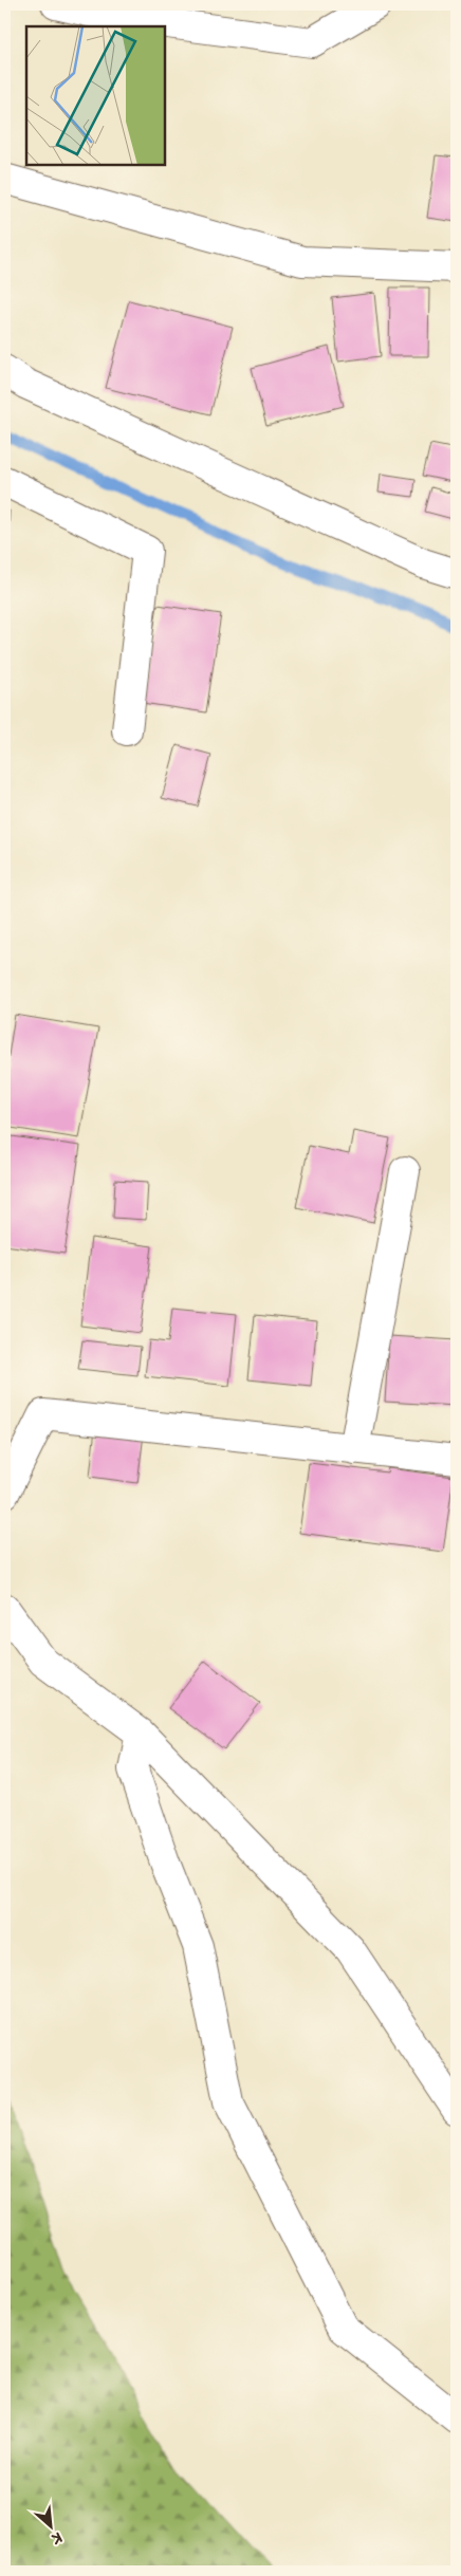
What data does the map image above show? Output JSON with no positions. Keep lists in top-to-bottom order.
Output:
{
  "north": "bottom right"
}
